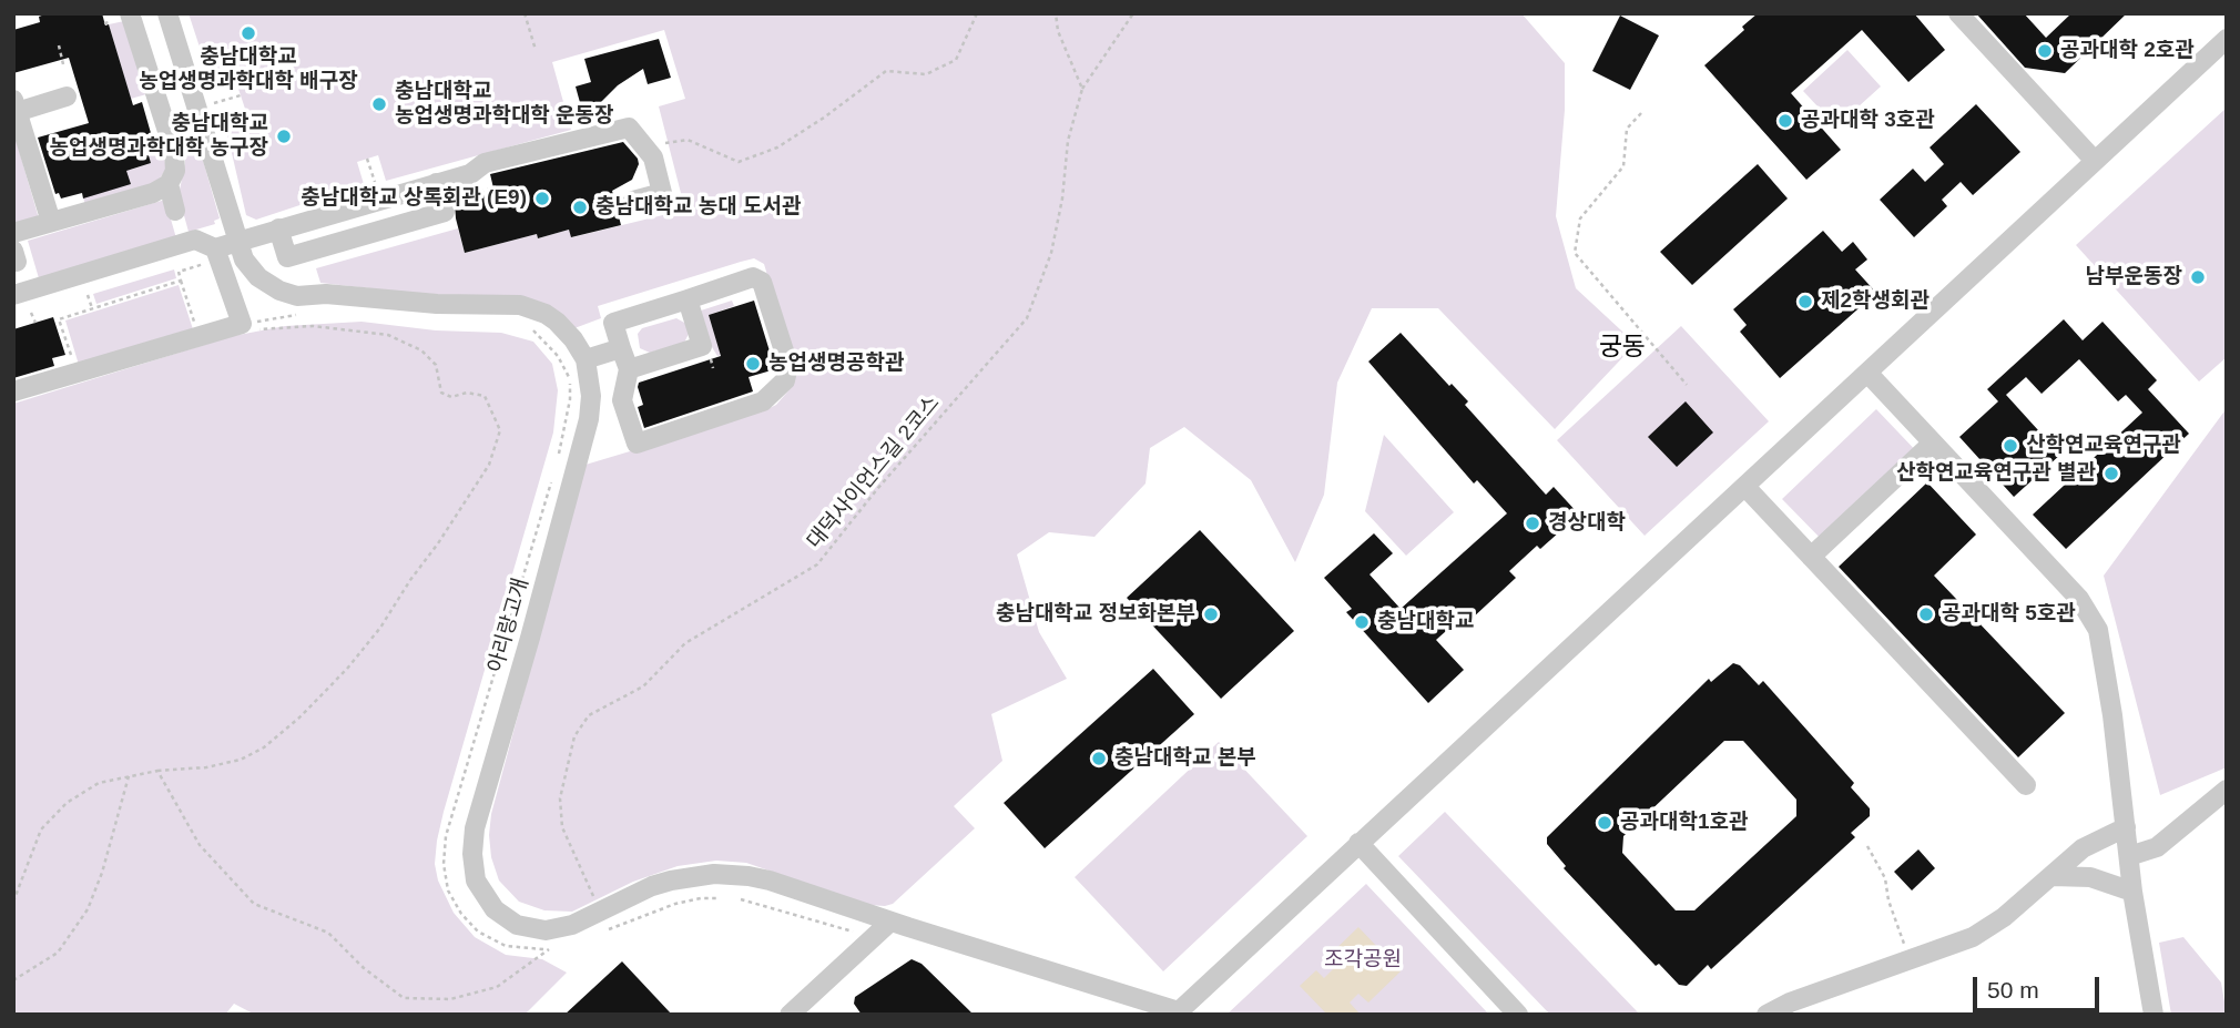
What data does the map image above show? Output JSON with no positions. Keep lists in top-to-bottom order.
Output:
{
  "streets": {
    "street": ["아리랑고개"],
    "path": ["대덕사이언스길 2코스"]
  },
  "districts": ["궁동"],
  "parks": ["조각공원"],
  "places": [
    "충남대학교 농업생명과학대학 배구장",
    "공과대학 2호관",
    "충남대학교 농업생명과학대학 운동장",
    "공과대학 3호관",
    "충남대학교 농업생명과학대학 농구장",
    "충남대학교 상록회관 (E9)",
    "충남대학교 농대 도서관",
    "남부운동장",
    "제2학생회관",
    "농업생명공학관",
    "산학연교육연구관",
    "산학연교육연구관 별관",
    "경상대학",
    "충남대학교 정보화본부",
    "공과대학 5호관",
    "충남대학교",
    "충남대학교 본부",
    "공과대학1호관"
  ],
  "scale_bar": "50 m"
}
